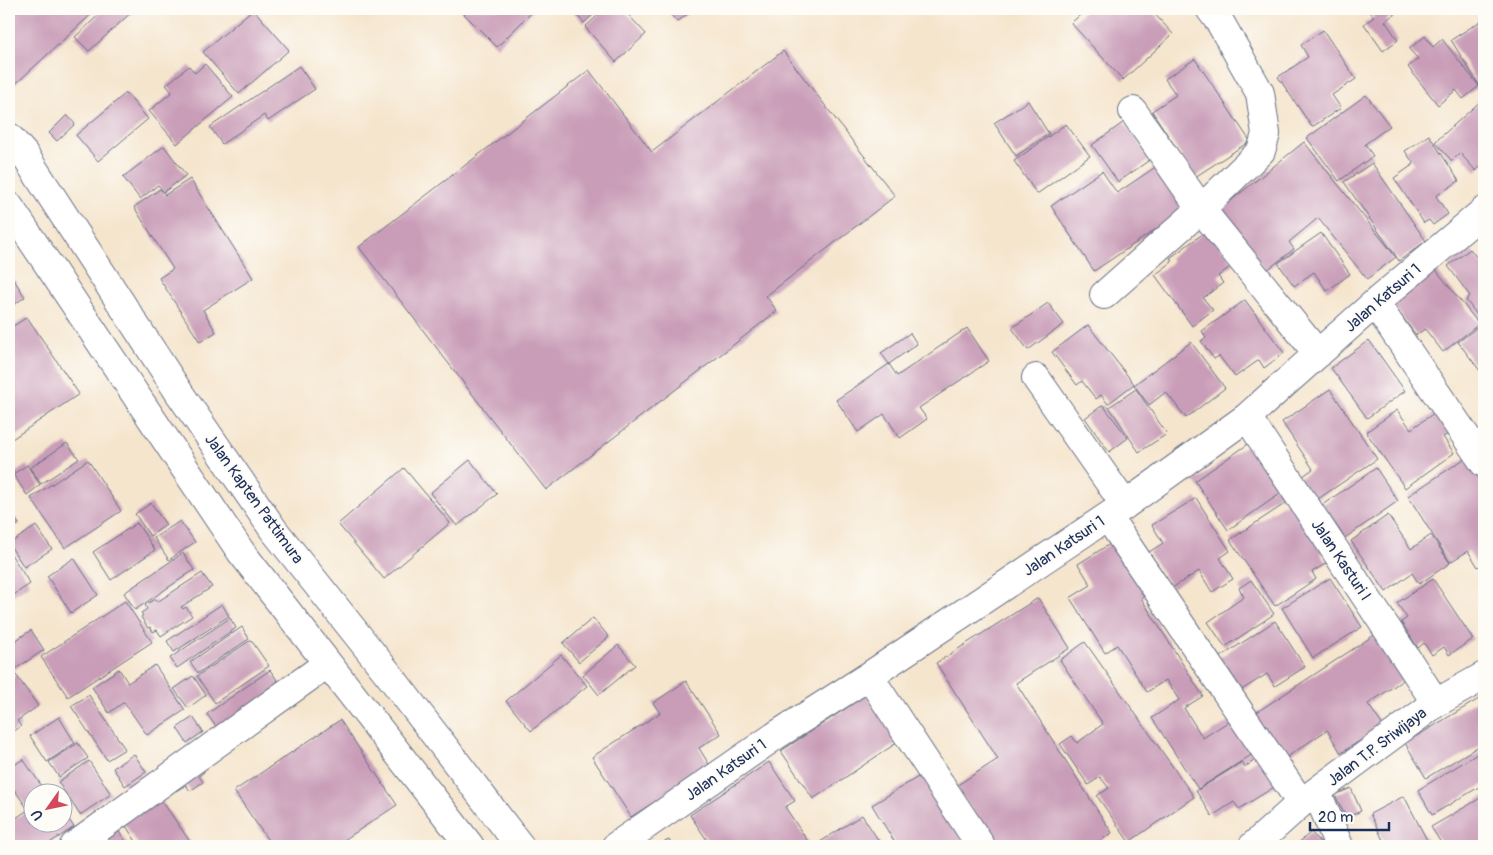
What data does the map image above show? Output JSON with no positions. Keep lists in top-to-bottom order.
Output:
{
  "streets": {
    "street": [
      "Jalan Katsuri 1",
      "Jalan Kapten Pattimura",
      "Jalan Kasturi I",
      "Jalan T.P. Sriwijaya"
    ]
  },
  "crossings": [
    ["Jalan Katsuri 1", "Jalan Kasturi I"],
    ["Jalan Kasturi I", "Jalan T.P. Sriwijaya"]
  ],
  "scale_bar": "20 m",
  "north": "bottom left"
}
